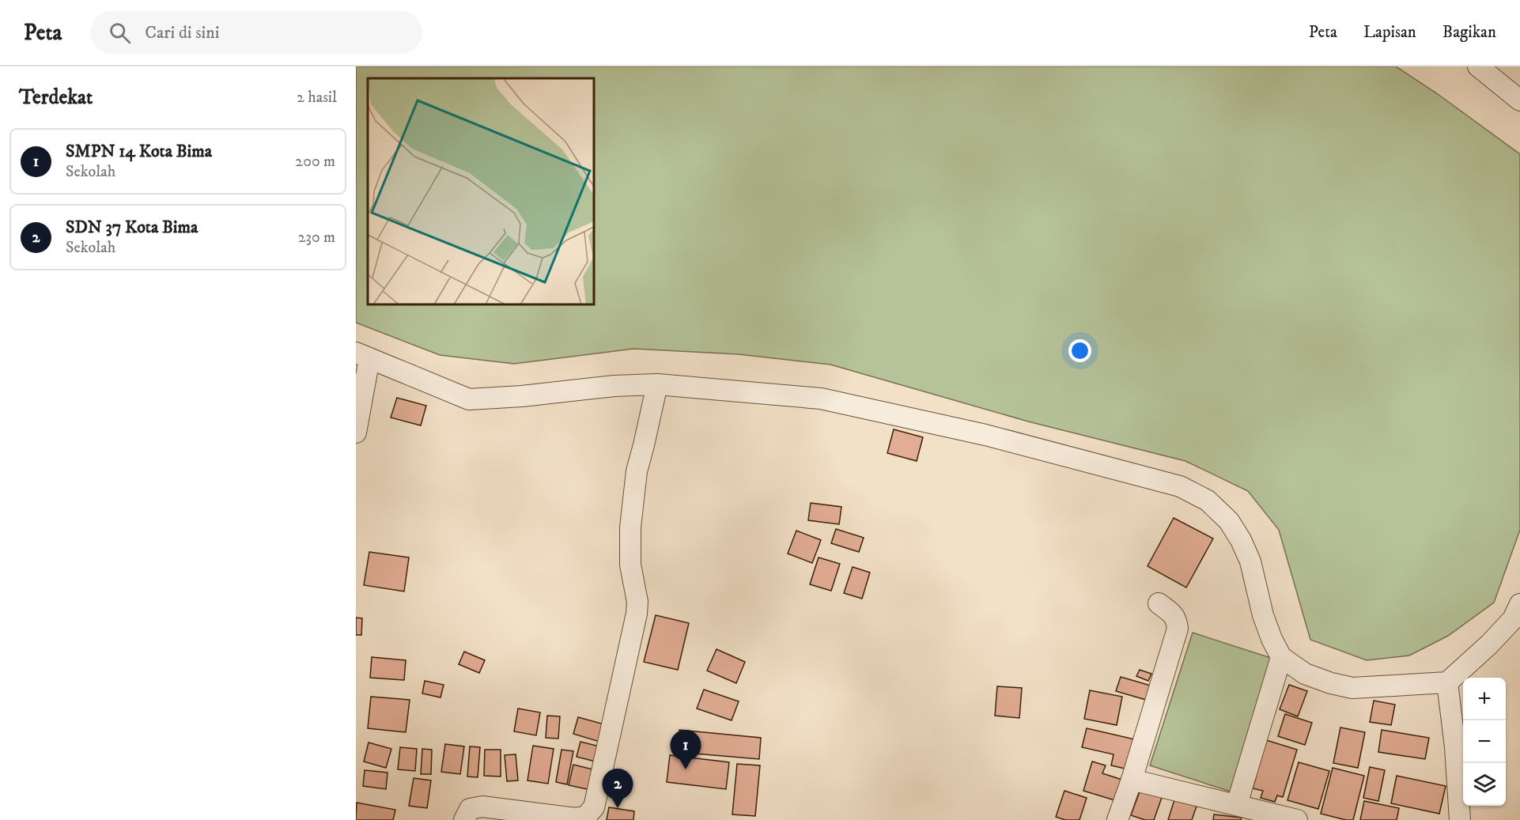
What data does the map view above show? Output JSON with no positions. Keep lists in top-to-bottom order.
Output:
{
  "page": {
    "header": "Peta",
    "search": "Cari di sini",
    "nav": ["Peta", "Lapisan", "Bagikan"],
    "heading": ["Terdekat", "2 hasil"],
    "list": [
      {
        "mark": "1",
        "name": "SMPN 14 Kota Bima",
        "note": "Sekolah",
        "value": "200 m"
      },
      {
        "mark": "2",
        "name": "SDN 37 Kota Bima",
        "note": "Sekolah",
        "value": "230 m"
      }
    ],
    "map_buttons": ["+", "−"],
    "pins": ["1", "2"]
  }
}
